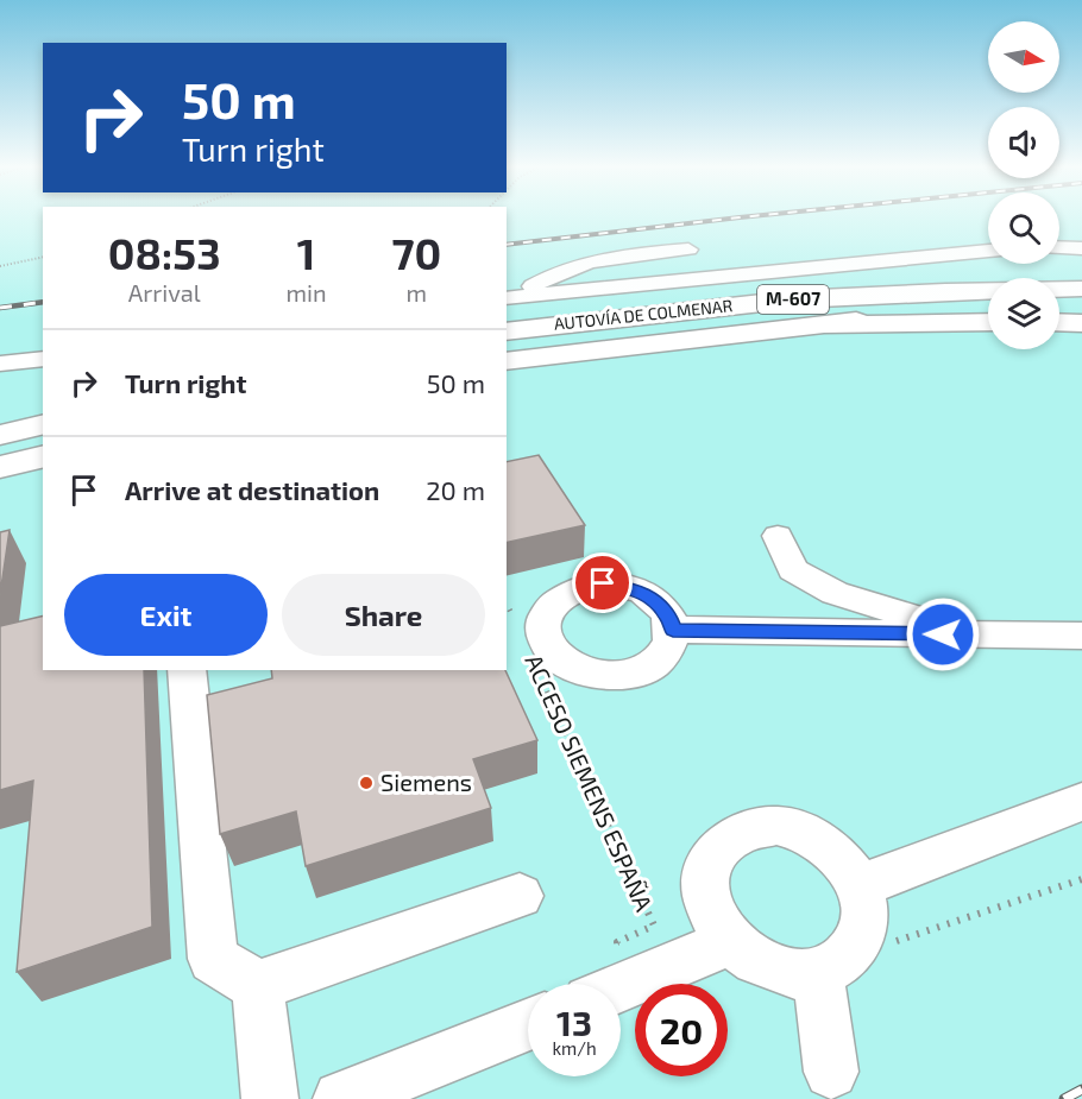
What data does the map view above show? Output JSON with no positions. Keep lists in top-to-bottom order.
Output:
{
  "streets": {
    "highway": ["M-607", "AUTOVÍA DE COLMENAR"],
    "path": ["ACCESO SIEMENS ESPAÑA"]
  },
  "places": ["Siemens"],
  "north": "right",
  "page": {
    "turn": ["50 m", "Turn right"],
    "eta": [
      "08:53",
      "Arrival",
      "1",
      "min",
      "70",
      "m"
    ],
    "list": [
      {
        "name": "Turn right",
        "value": "50 m"
      },
      {
        "name": "Arrive at destination",
        "value": "20 m"
      }
    ],
    "buttons": ["Exit", "Share"],
    "speed": "13 km/h",
    "limit": "20"
  }
}
